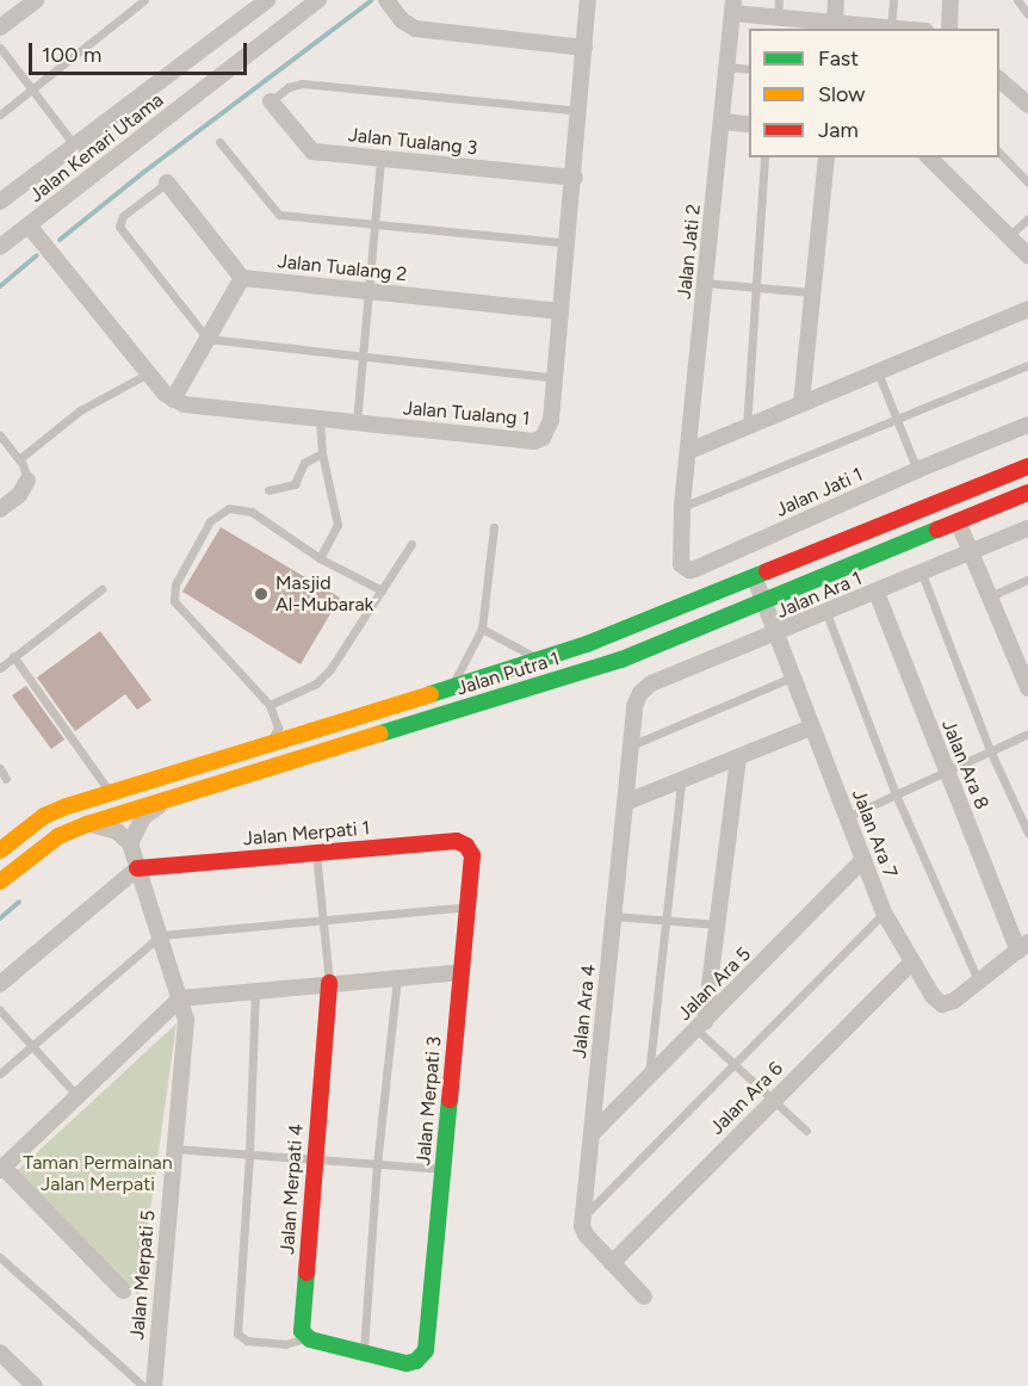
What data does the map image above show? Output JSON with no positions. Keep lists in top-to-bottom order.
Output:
{
  "streets": {
    "main road": [
      "Jalan Putra 1",
      "Jalan Merpati 1",
      "Jalan Merpati 3",
      "Jalan Merpati 4"
    ],
    "street": [
      "Jalan Tualang 3",
      "Jalan Kenari Utama",
      "Jalan Jati 2",
      "Jalan Tualang 2",
      "Jalan Tualang 1",
      "Jalan Jati 1",
      "Jalan Ara 1",
      "Jalan Ara 8",
      "Jalan Ara 7",
      "Jalan Ara 5",
      "Jalan Ara 4",
      "Jalan Ara 6",
      "Jalan Merpati 5"
    ]
  },
  "crossings": [
    ["Jalan Tualang 3", "Jalan Tualang 1"],
    ["Jalan Jati 2", "Jalan Jati 1"],
    ["Jalan Tualang 2", "Jalan Tualang 1"],
    ["Jalan Ara 1", "Jalan Ara 8"],
    ["Jalan Ara 1", "Jalan Ara 7"],
    ["Jalan Ara 1", "Jalan Ara 4"],
    ["Jalan Putra 1", "Jalan Ara 7"],
    ["Jalan Ara 8", "Jalan Ara 7"],
    ["Jalan Merpati 1", "Jalan Merpati 3"],
    ["Jalan Merpati 1", "Jalan Merpati 5"],
    ["Jalan Ara 7", "Jalan Ara 5"],
    ["Jalan Ara 7", "Jalan Ara 6"],
    ["Jalan Ara 5", "Jalan Ara 4"]
  ],
  "parks": ["Taman Permainan Jalan Merpati"],
  "places": ["Masjid Al-Mubarak"],
  "legend": ["Fast", "Slow", "Jam"],
  "scale_bar": "100 m"
}
